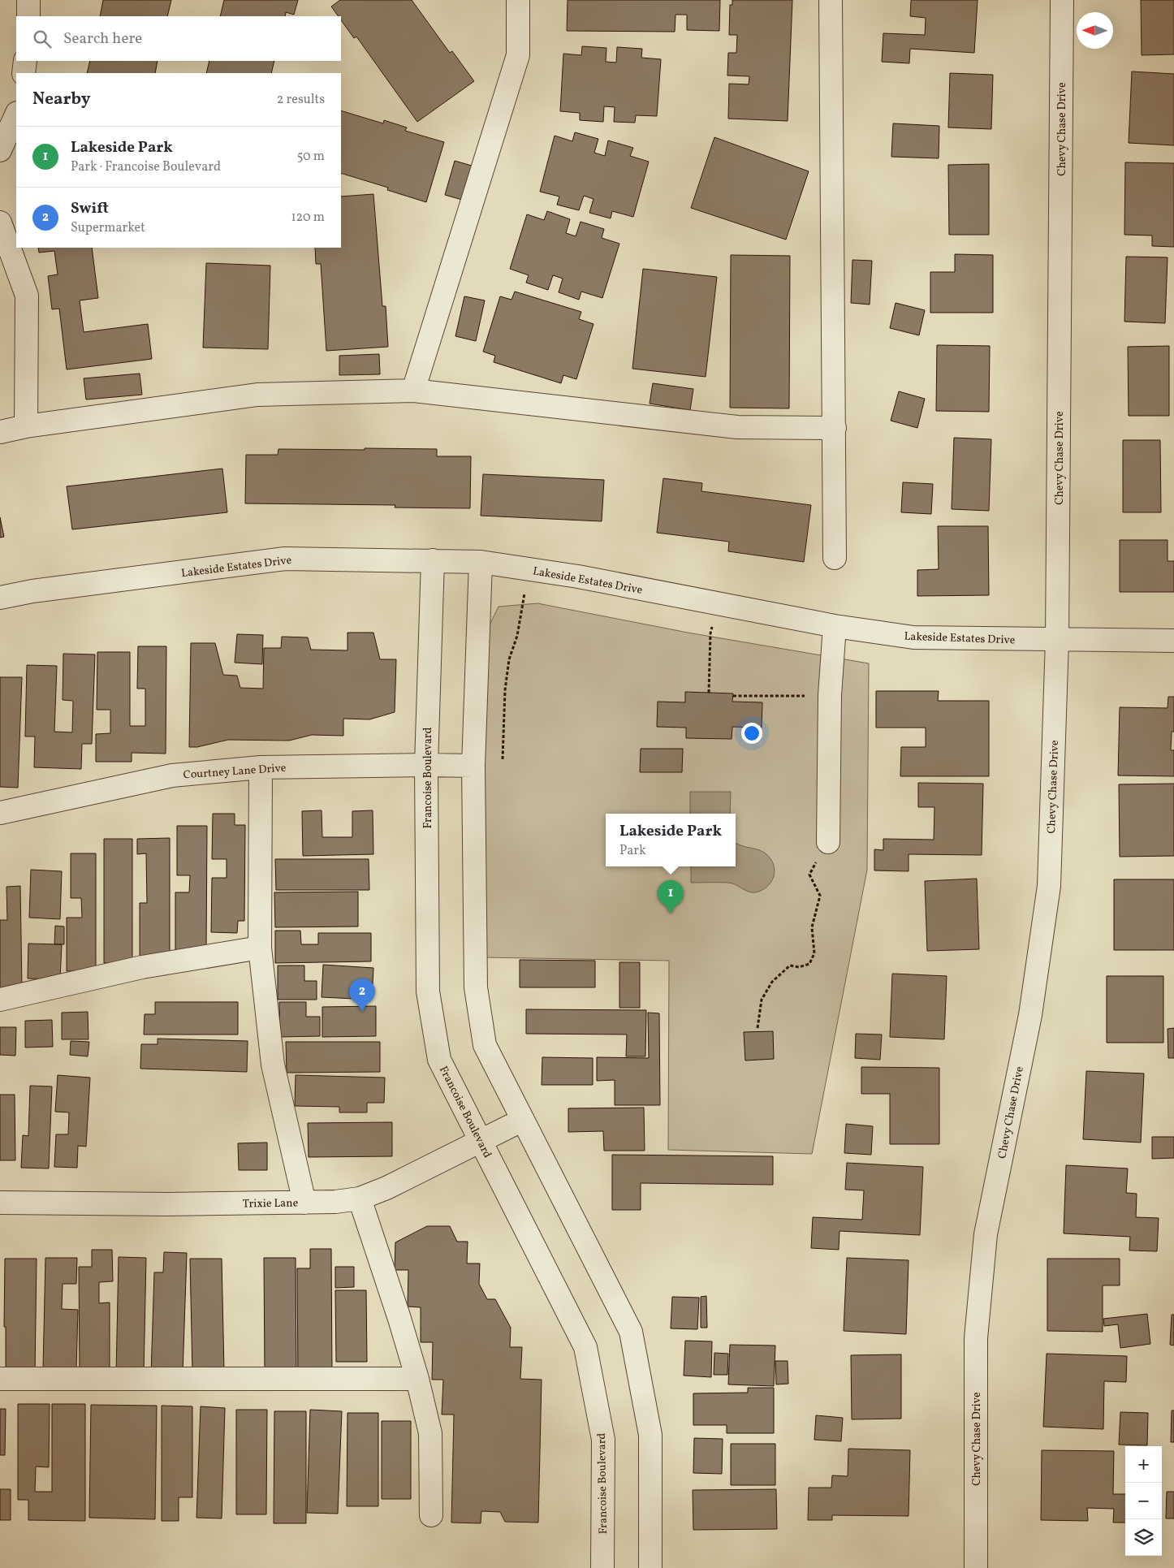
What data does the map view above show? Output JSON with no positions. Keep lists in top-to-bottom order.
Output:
{
  "streets": {
    "street": [
      "Chevy Chase Drive",
      "Lakeside Estates Drive",
      "Courtney Lane Drive",
      "Francoise Boulevard",
      "Trixie Lane"
    ]
  },
  "crossings": [
    ["Chevy Chase Drive", "Lakeside Estates Drive"],
    ["Lakeside Estates Drive", "Francoise Boulevard"],
    ["Courtney Lane Drive", "Francoise Boulevard"],
    ["Francoise Boulevard", "Trixie Lane"]
  ],
  "north": "left",
  "page": {
    "search": "Search here",
    "heading": ["Nearby", "2 results"],
    "list": [
      {
        "mark": "1",
        "name": "Lakeside Park",
        "note": "Park · Francoise Boulevard",
        "value": "50 m"
      },
      {
        "mark": "2",
        "name": "Swift",
        "note": "Supermarket",
        "value": "120 m"
      }
    ],
    "popup": ["Lakeside Park", "Park"],
    "pins": ["1", "2"],
    "map_buttons": ["+", "−"]
  }
}
